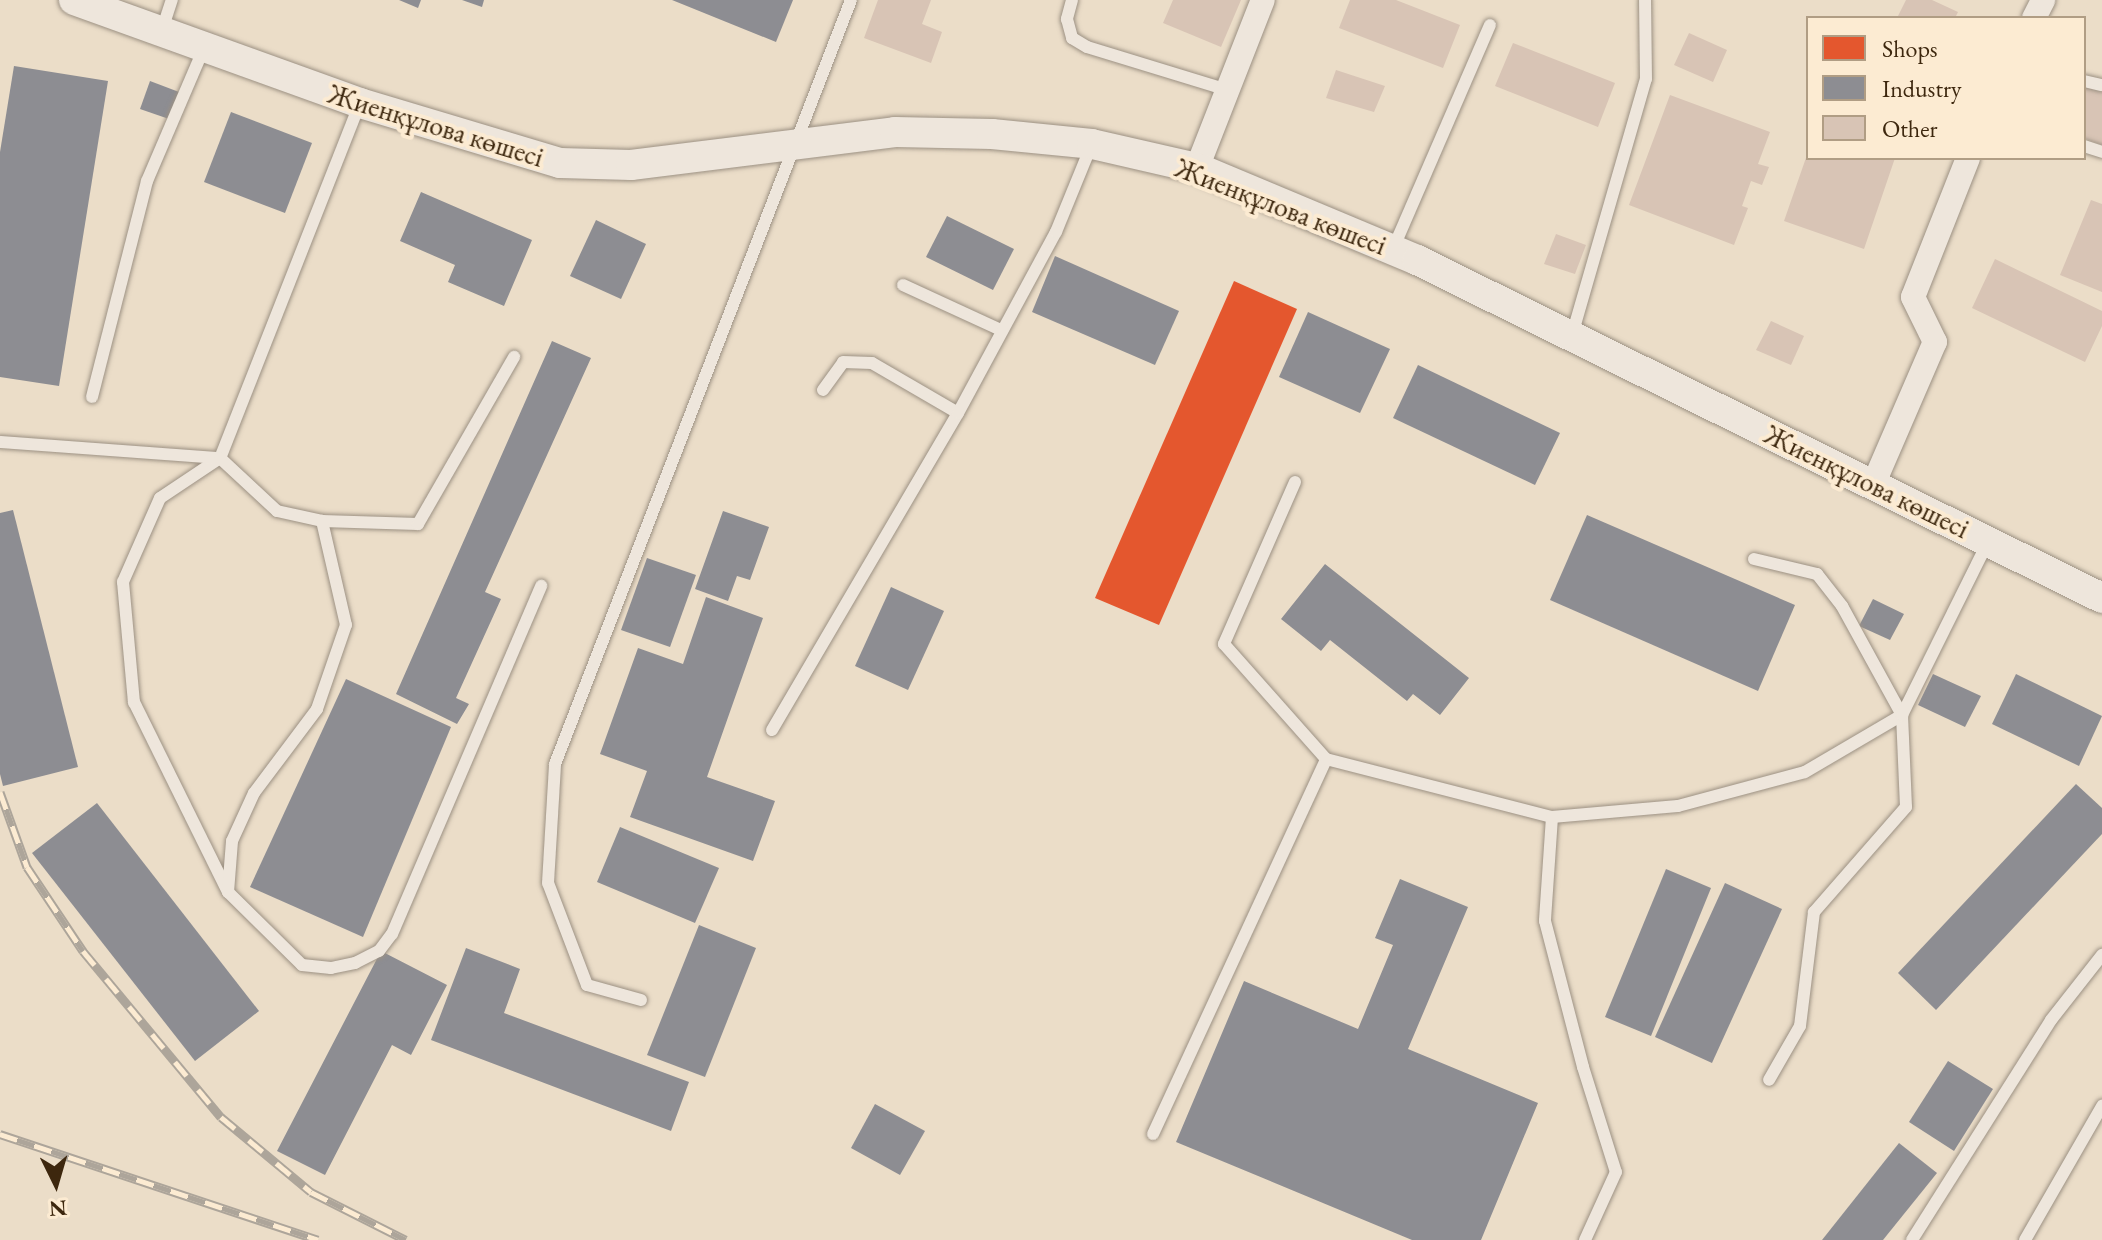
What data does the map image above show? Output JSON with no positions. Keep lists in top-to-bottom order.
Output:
{
  "streets": {
    "street": ["Жиенқұлова көшесі"]
  },
  "legend": ["Shops", "Industry", "Other"],
  "north": "bottom"
}
